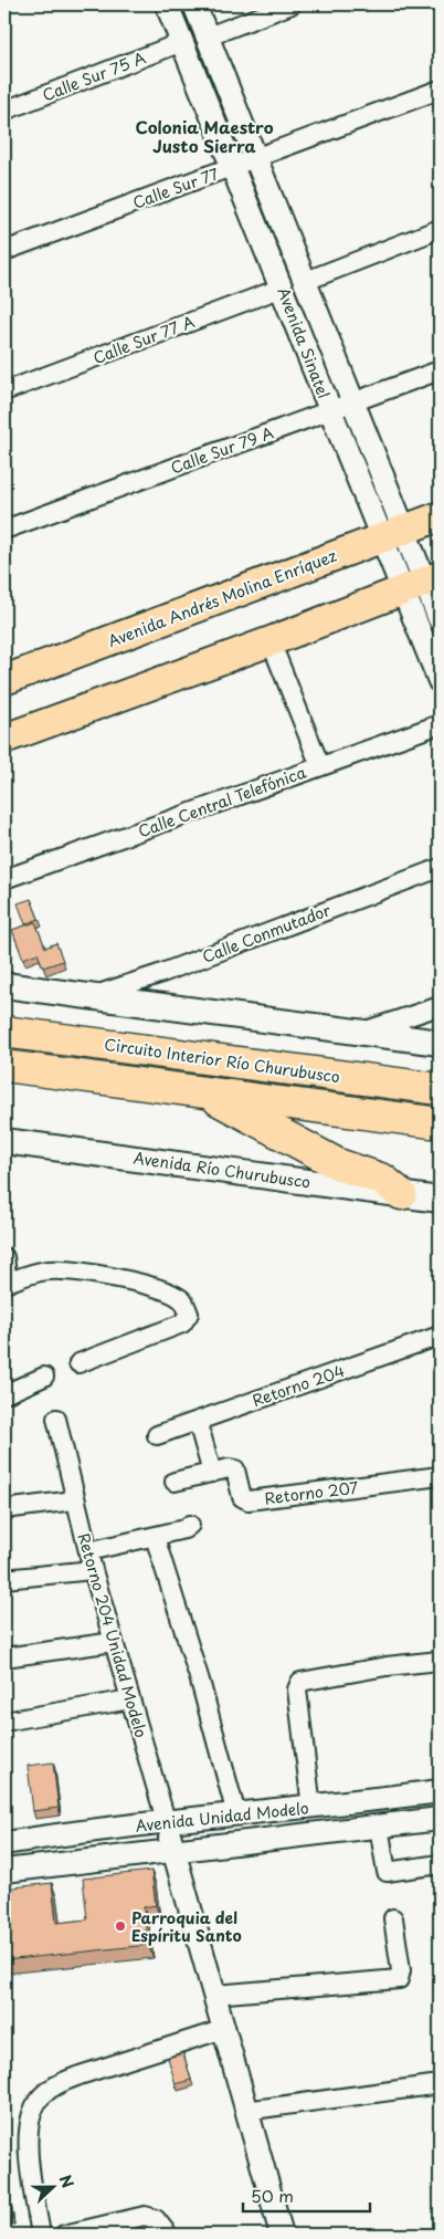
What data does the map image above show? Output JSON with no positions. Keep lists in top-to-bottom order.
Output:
{
  "streets": {
    "highway": ["Circuito Interior Río Churubusco"],
    "main road": ["Avenida Andrés Molina Enríquez", "Avenida Río Churubusco"],
    "street": [
      "Calle Sur 75 A",
      "Calle Sur 77",
      "Calle Sur 77 A",
      "Avenida Sinatel",
      "Calle Sur 79 A",
      "Calle Central Telefónica",
      "Calle Conmutador",
      "Retorno 204",
      "Retorno 207",
      "Retorno 204 Unidad Modelo",
      "Avenida Unidad Modelo"
    ]
  },
  "crossings": [
    ["Calle Sur 75 A", "Avenida Sinatel"],
    ["Calle Sur 77", "Avenida Sinatel"],
    ["Calle Sur 77 A", "Avenida Sinatel"],
    ["Avenida Sinatel", "Calle Sur 79 A"],
    ["Avenida Sinatel", "Avenida Andrés Molina Enríquez"],
    ["Retorno 204 Unidad Modelo", "Avenida Unidad Modelo"]
  ],
  "districts": ["Colonia Maestro Justo Sierra"],
  "places": ["Parroquia del Espíritu Santo"],
  "scale_bar": "50 m",
  "north": "right"
}
